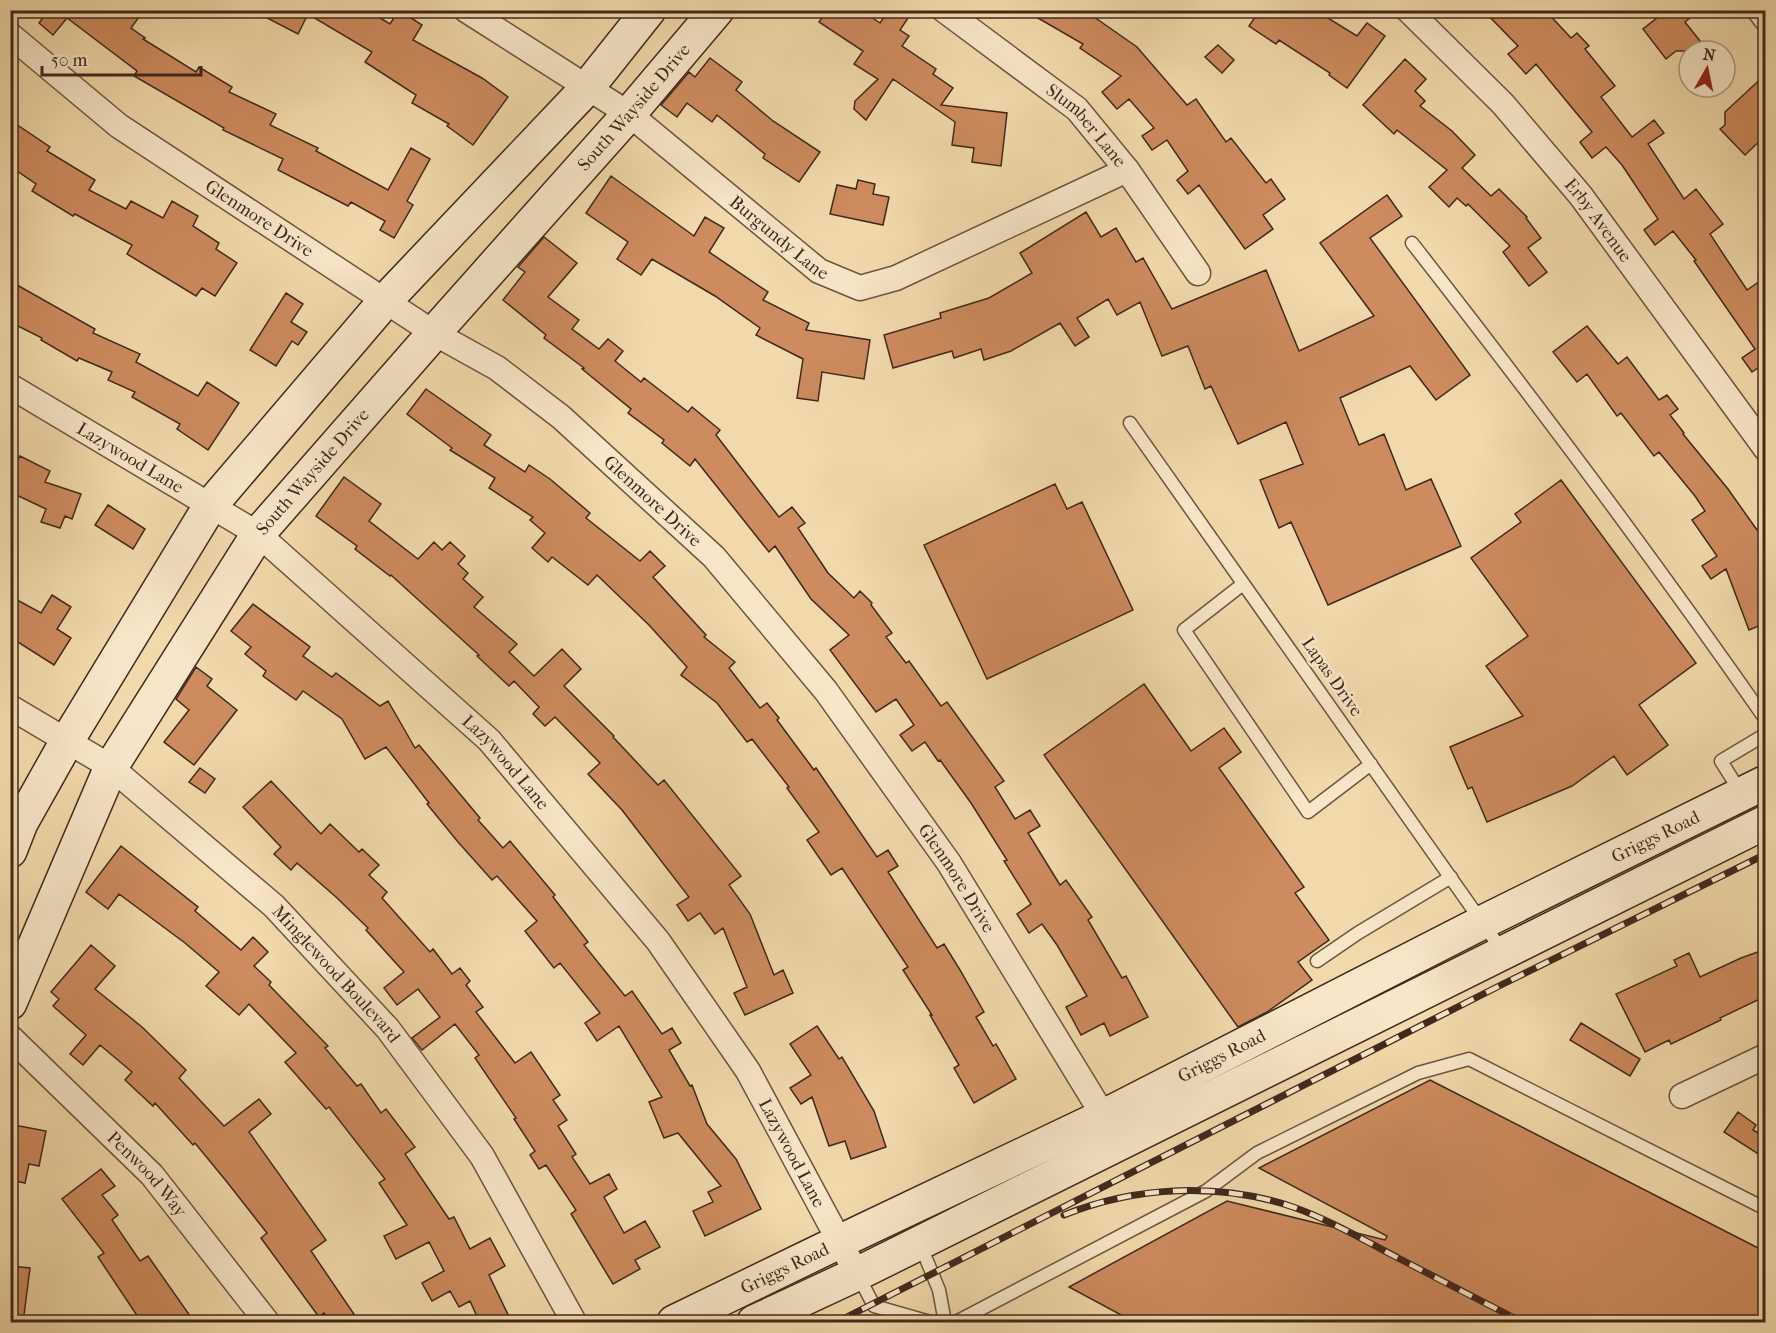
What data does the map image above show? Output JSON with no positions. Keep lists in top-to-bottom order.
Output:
{
  "streets": {
    "main road": ["South Wayside Drive", "Griggs Road"],
    "street": [
      "Slumber Lane",
      "Glenmore Drive",
      "Erby Avenue",
      "Burgundy Lane",
      "Lazywood Lane",
      "Minglewood Boulevard",
      "Penwood Way"
    ],
    "lane": ["Lapas Drive"]
  },
  "crossings": [
    ["South Wayside Drive", "Glenmore Drive"],
    ["South Wayside Drive", "Burgundy Lane"],
    ["South Wayside Drive", "Lazywood Lane"],
    ["South Wayside Drive", "Minglewood Boulevard"],
    ["Slumber Lane", "Burgundy Lane"],
    ["Glenmore Drive", "Griggs Road"],
    ["Lazywood Lane", "Griggs Road"],
    ["Lapas Drive", "Griggs Road"]
  ],
  "scale_bar": "50 m",
  "north": "top"
}
